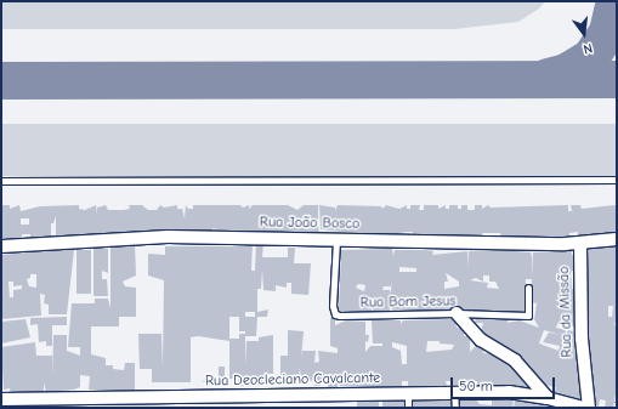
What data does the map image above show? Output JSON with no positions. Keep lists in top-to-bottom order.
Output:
{
  "streets": {
    "street": ["Rua João Bosco", "Rua da Missão", "Rua Deocleciano Cavalcante"],
    "lane": ["Rua Bom Jesus"]
  },
  "crossings": [
    ["Rua João Bosco", "Rua Bom Jesus"],
    ["Rua João Bosco", "Rua da Missão"]
  ],
  "scale_bar": "50 m",
  "north": "bottom"
}
